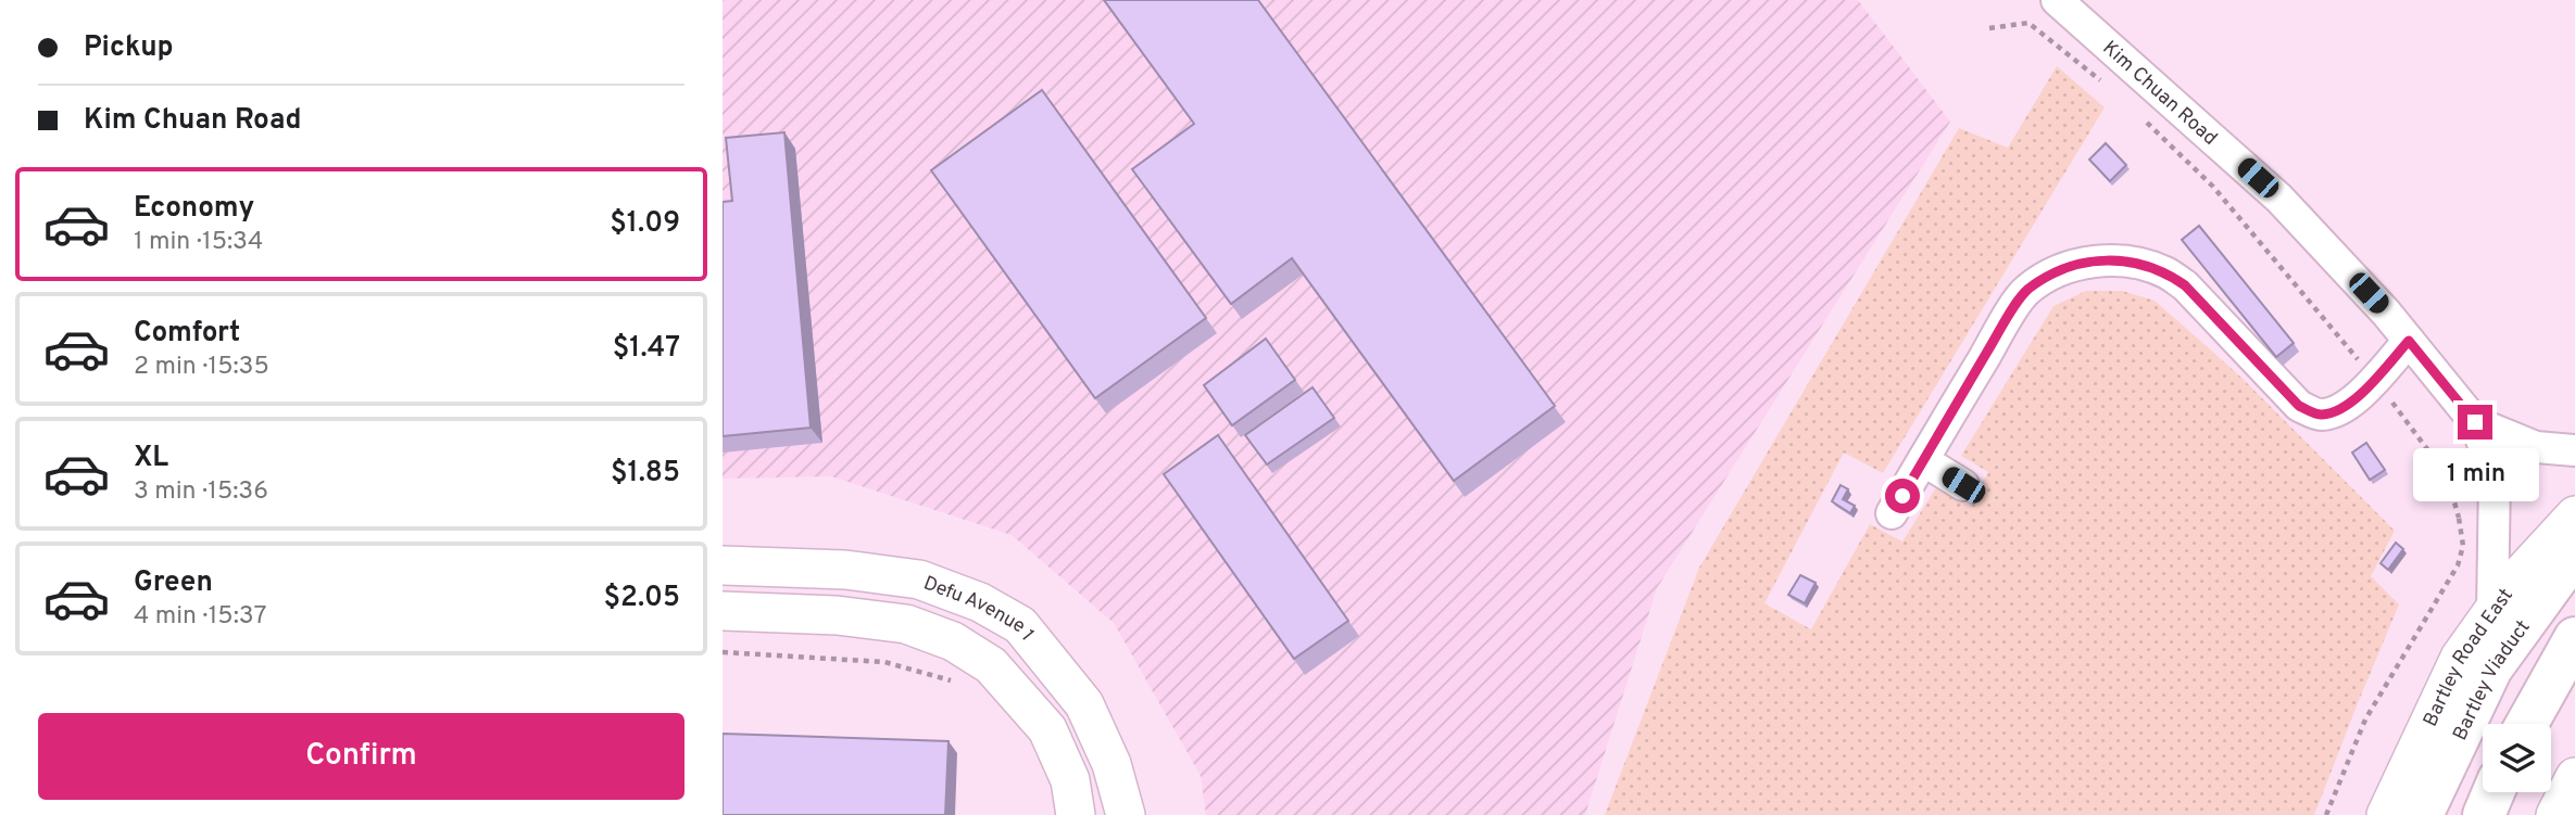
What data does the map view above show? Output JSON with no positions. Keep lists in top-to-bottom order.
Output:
{
  "streets": {
    "highway": ["Bartley Viaduct"],
    "main road": ["Defu Avenue 1", "Bartley Road East"],
    "street": ["Kim Chuan Road"]
  },
  "page": {
    "banner": ["Pickup", "Kim Chuan Road"],
    "list": [
      {
        "name": "Economy",
        "note": "1 min · 15:34",
        "value": "$1.09"
      },
      {
        "name": "Comfort",
        "note": "2 min · 15:35",
        "value": "$1.47"
      },
      {
        "name": "XL",
        "note": "3 min · 15:36",
        "value": "$1.85"
      },
      {
        "name": "Green",
        "note": "4 min · 15:37",
        "value": "$2.05"
      }
    ],
    "bubble": "1 min",
    "buttons": "Confirm"
  }
}
